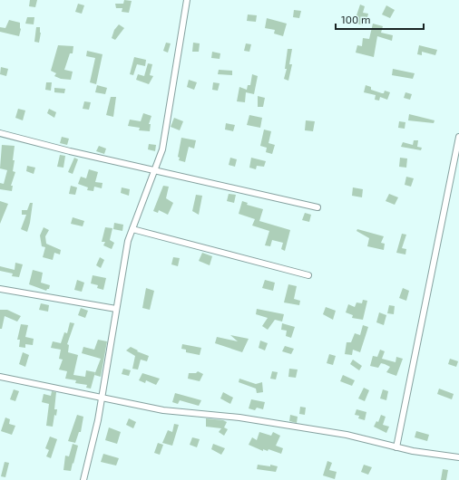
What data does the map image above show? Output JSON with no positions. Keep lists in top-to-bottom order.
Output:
{
  "scale_bar": "100 m"
}
